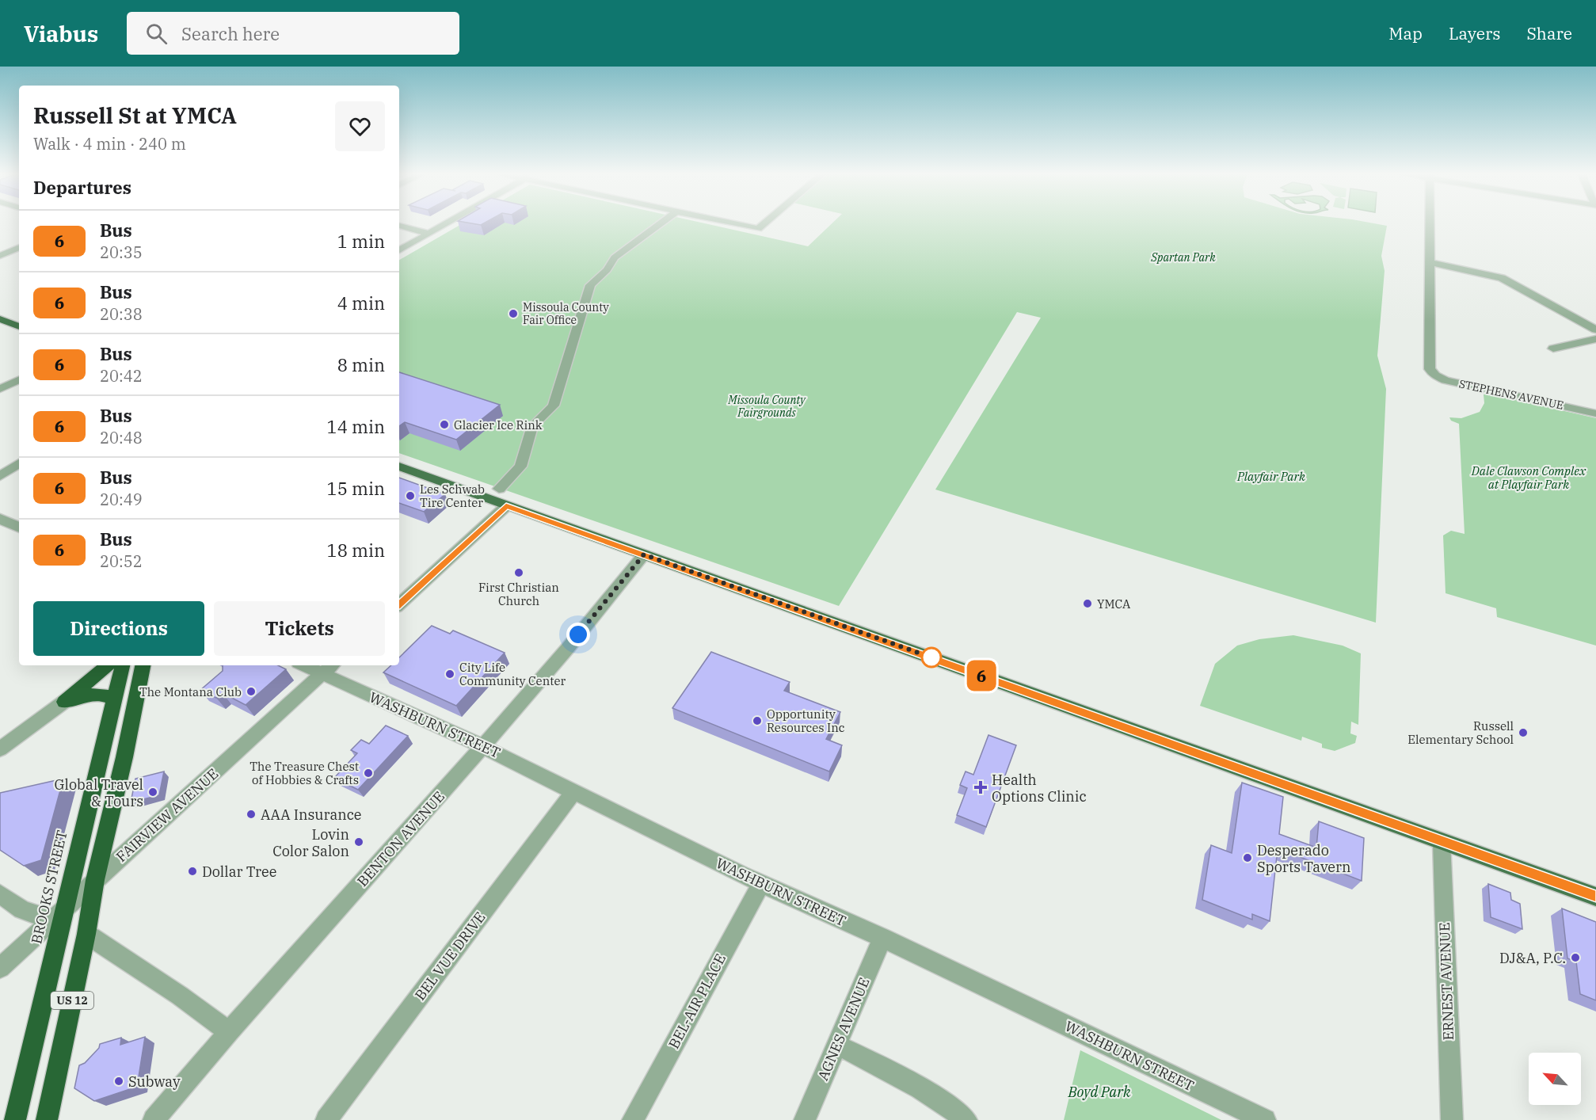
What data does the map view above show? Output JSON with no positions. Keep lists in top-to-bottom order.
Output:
{
  "streets": {
    "highway": ["BROOKS STREET", "US 12"],
    "street": [
      "STEPHENS AVENUE",
      "WASHBURN STREET",
      "FAIRVIEW AVENUE",
      "BENTON AVENUE",
      "BEL VUE DRIVE",
      "ERNEST AVENUE",
      "BEL-AIR PLACE",
      "AGNES AVENUE"
    ]
  },
  "crossings": [
    ["WASHBURN STREET", "FAIRVIEW AVENUE"],
    ["WASHBURN STREET", "BENTON AVENUE"],
    ["WASHBURN STREET", "BEL VUE DRIVE"],
    ["WASHBURN STREET", "BEL-AIR PLACE"],
    ["WASHBURN STREET", "AGNES AVENUE"],
    ["FAIRVIEW AVENUE", "BROOKS STREET"],
    ["FAIRVIEW AVENUE", "US 12"]
  ],
  "parks": [
    "Spartan Park",
    "Missoula County Fairgrounds",
    "Dale Clawson Complex at Playfair Park",
    "Playfair Park",
    "Boyd Park"
  ],
  "places": {
    "other": [
      "Missoula County Fair Office",
      "Glacier Ice Rink",
      "Les Schwab Tire Center",
      "First Christian Church",
      "YMCA",
      "City Life Community Center",
      "The Montana Club",
      "Opportunity Resources Inc",
      "Russell Elementary School",
      "The Treasure Chest of Hobbies & Crafts",
      "Global Travel & Tours",
      "AAA Insurance",
      "Lovin Color Salon",
      "Desperado Sports Tavern",
      "Dollar Tree",
      "DJ&A, P.C.",
      "Subway"
    ],
    "health": ["Health Options Clinic"]
  },
  "lines": ["bus line 6"],
  "north": "top left",
  "page": {
    "header": "Viabus",
    "search": "Search here",
    "nav": ["Map", "Layers", "Share"],
    "on_map": "6",
    "heading": [
      ["Russell St at YMCA", "Walk · 4 min · 240 m"],
      "Departures"
    ],
    "list": [
      {
        "mark": "6",
        "name": "Bus",
        "note": "20:35",
        "value": "1 min"
      },
      {
        "mark": "6",
        "name": "Bus",
        "note": "20:38",
        "value": "4 min"
      },
      {
        "mark": "6",
        "name": "Bus",
        "note": "20:42",
        "value": "8 min"
      },
      {
        "mark": "6",
        "name": "Bus",
        "note": "20:48",
        "value": "14 min"
      },
      {
        "mark": "6",
        "name": "Bus",
        "note": "20:49",
        "value": "15 min"
      },
      {
        "mark": "6",
        "name": "Bus",
        "note": "20:52",
        "value": "18 min"
      }
    ],
    "buttons": ["Directions", "Tickets"]
  }
}
